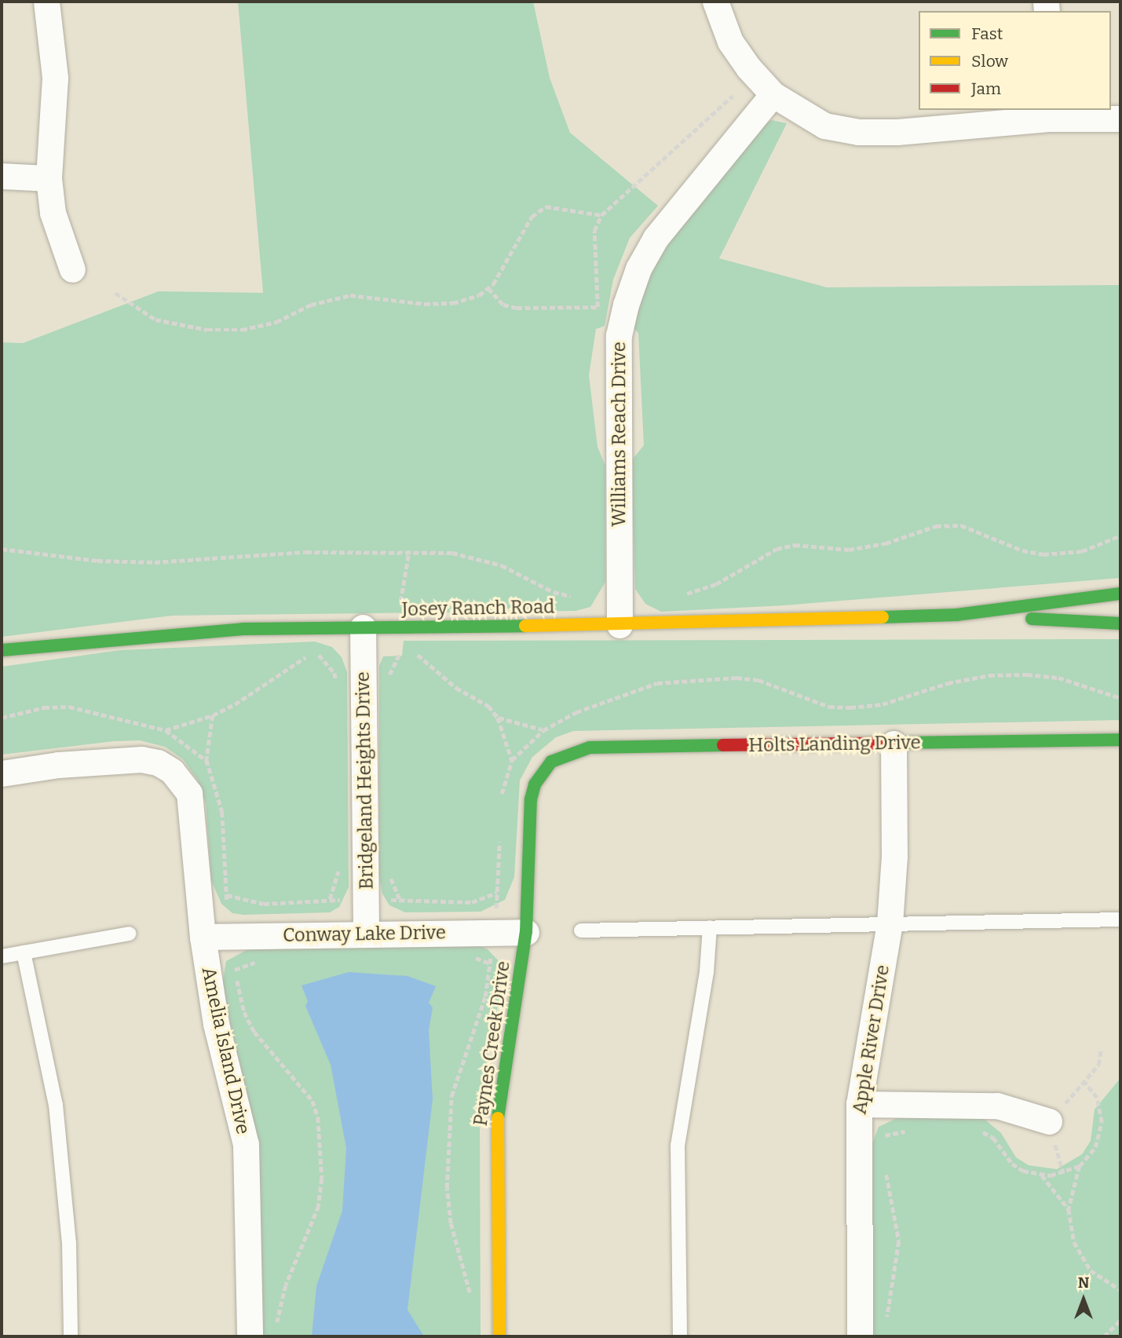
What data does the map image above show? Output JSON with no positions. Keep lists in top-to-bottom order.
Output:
{
  "streets": {
    "street": [
      "Williams Reach Drive",
      "Josey Ranch Road",
      "Holts Landing Drive",
      "Bridgeland Heights Drive",
      "Conway Lake Drive",
      "Apple River Drive",
      "Paynes Creek Drive",
      "Amelia Island Drive"
    ]
  },
  "crossings": [
    ["Williams Reach Drive", "Josey Ranch Road"],
    ["Josey Ranch Road", "Bridgeland Heights Drive"],
    ["Holts Landing Drive", "Apple River Drive"],
    ["Holts Landing Drive", "Paynes Creek Drive"],
    ["Bridgeland Heights Drive", "Conway Lake Drive"],
    ["Conway Lake Drive", "Paynes Creek Drive"],
    ["Conway Lake Drive", "Amelia Island Drive"]
  ],
  "legend": ["Fast", "Slow", "Jam"],
  "north": "top"
}
